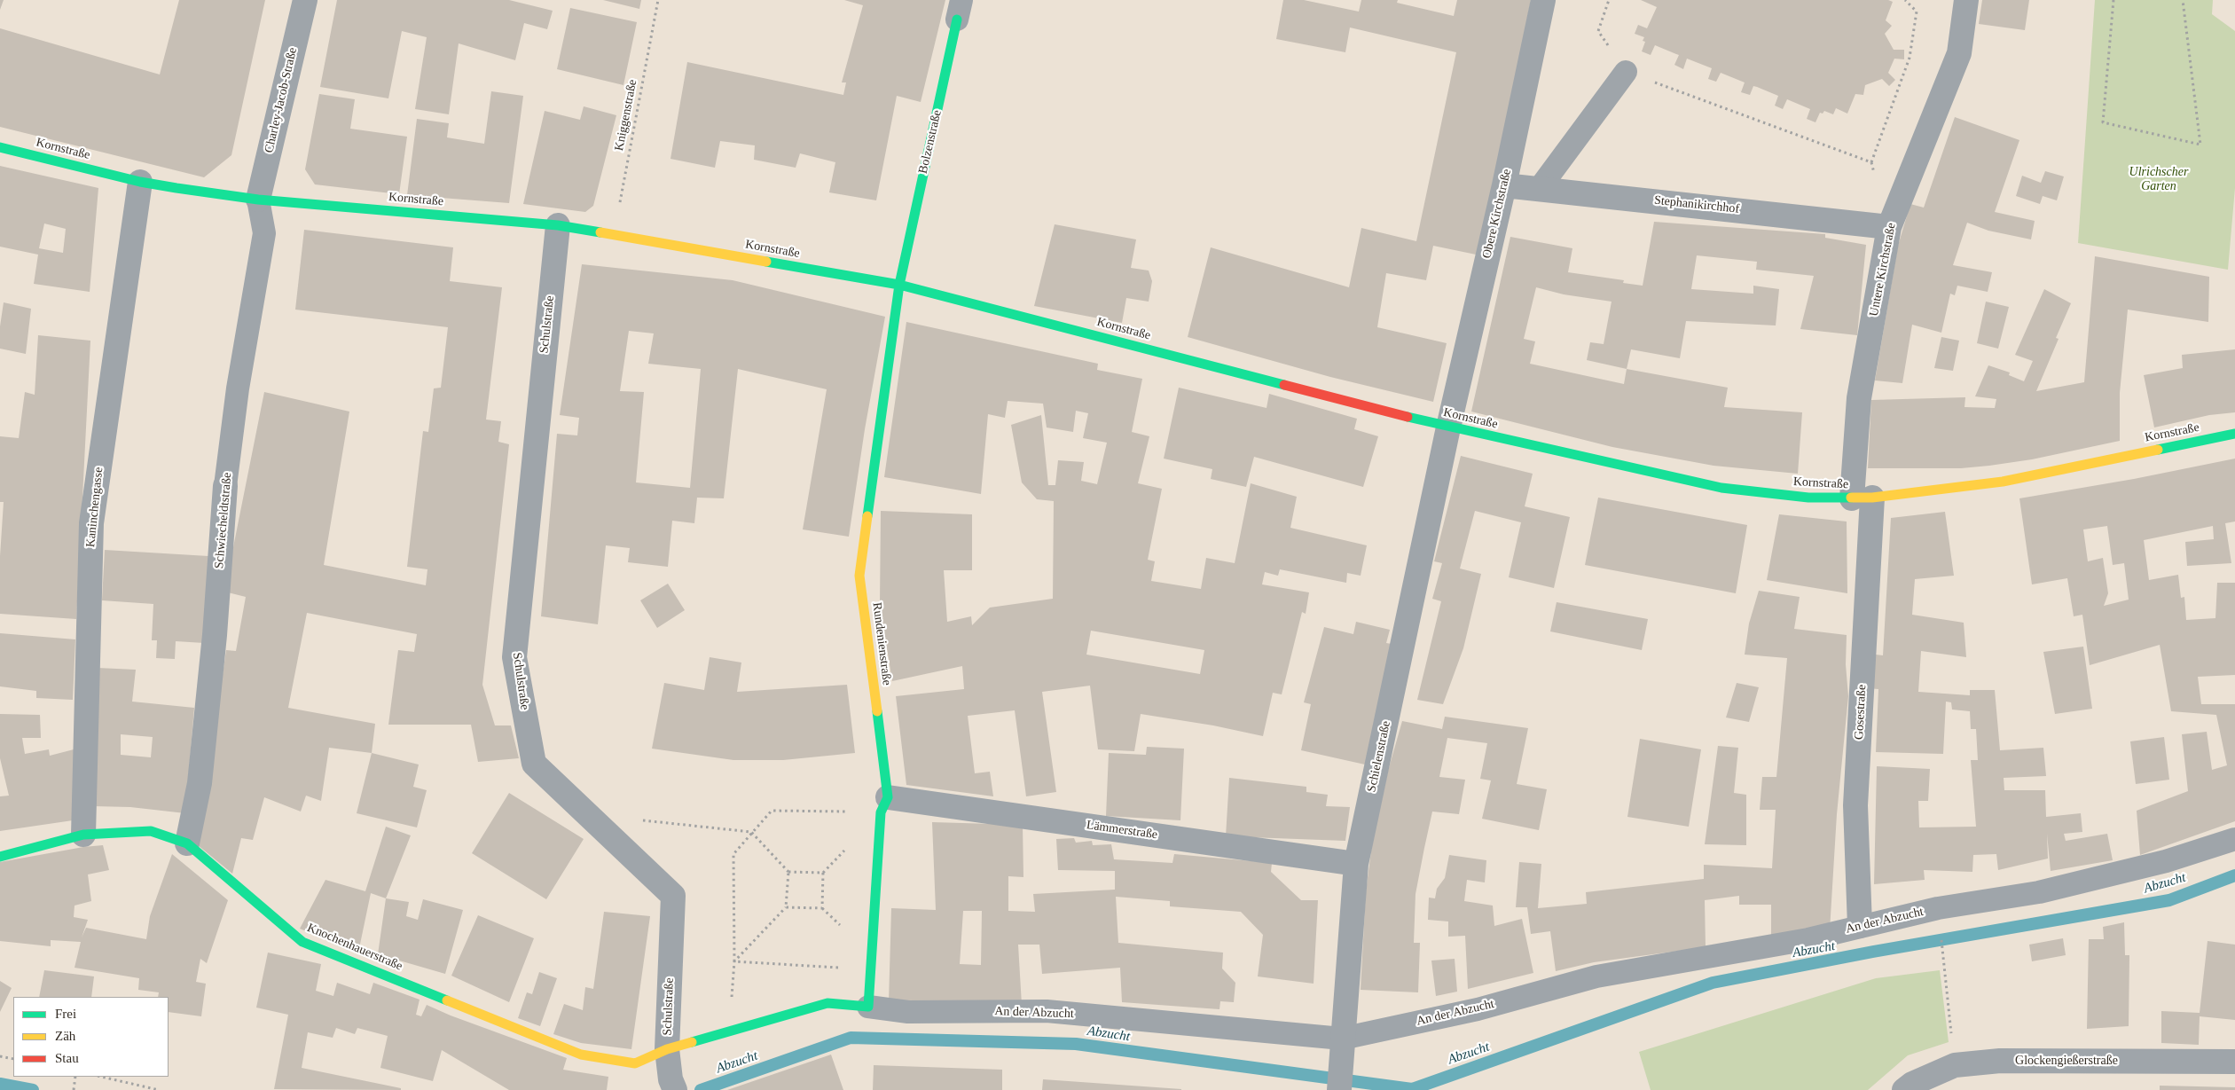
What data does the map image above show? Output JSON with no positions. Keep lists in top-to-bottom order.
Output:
{
  "streets": {
    "street": [
      "Charley-Jacob-Straße",
      "Bolzenstraße",
      "Kornstraße",
      "Stephanikirchhof",
      "Obere Kirchstraße",
      "Untere Kirchstraße",
      "Schulstraße",
      "Kaninchengasse",
      "Schwiecheldtstraße",
      "Rundenienstraße",
      "Gosestraße",
      "Schielenstraße",
      "Lämmerstraße",
      "An der Abzucht",
      "Knochenhauerstraße",
      "Glockengießerstraße"
    ],
    "path": ["Kniggenstraße"]
  },
  "crossings": [
    ["Charley-Jacob-Straße", "Kornstraße"],
    ["Charley-Jacob-Straße", "Schwiecheldtstraße"],
    ["Kniggenstraße", "Kornstraße"],
    ["Bolzenstraße", "Kornstraße"],
    ["Bolzenstraße", "Rundenienstraße"],
    ["Kornstraße", "Obere Kirchstraße"],
    ["Kornstraße", "Untere Kirchstraße"],
    ["Kornstraße", "Schulstraße"],
    ["Kornstraße", "Kaninchengasse"],
    ["Kornstraße", "Schwiecheldtstraße"],
    ["Kornstraße", "Rundenienstraße"],
    ["Kornstraße", "Gosestraße"],
    ["Kornstraße", "Schielenstraße"],
    ["Stephanikirchhof", "Obere Kirchstraße"],
    ["Stephanikirchhof", "Untere Kirchstraße"],
    ["Obere Kirchstraße", "Schielenstraße"],
    ["Untere Kirchstraße", "Gosestraße"],
    ["Schulstraße", "An der Abzucht"],
    ["Schulstraße", "Knochenhauerstraße"],
    ["Kaninchengasse", "Knochenhauerstraße"],
    ["Schwiecheldtstraße", "Knochenhauerstraße"],
    ["Rundenienstraße", "Lämmerstraße"],
    ["Rundenienstraße", "An der Abzucht"],
    ["Gosestraße", "An der Abzucht"],
    ["Schielenstraße", "Lämmerstraße"],
    ["Schielenstraße", "An der Abzucht"],
    ["An der Abzucht", "Knochenhauerstraße"]
  ],
  "water": ["Abzucht"],
  "parks": ["Ulrichscher Garten"],
  "legend": ["Frei", "Zäh", "Stau"]
}
